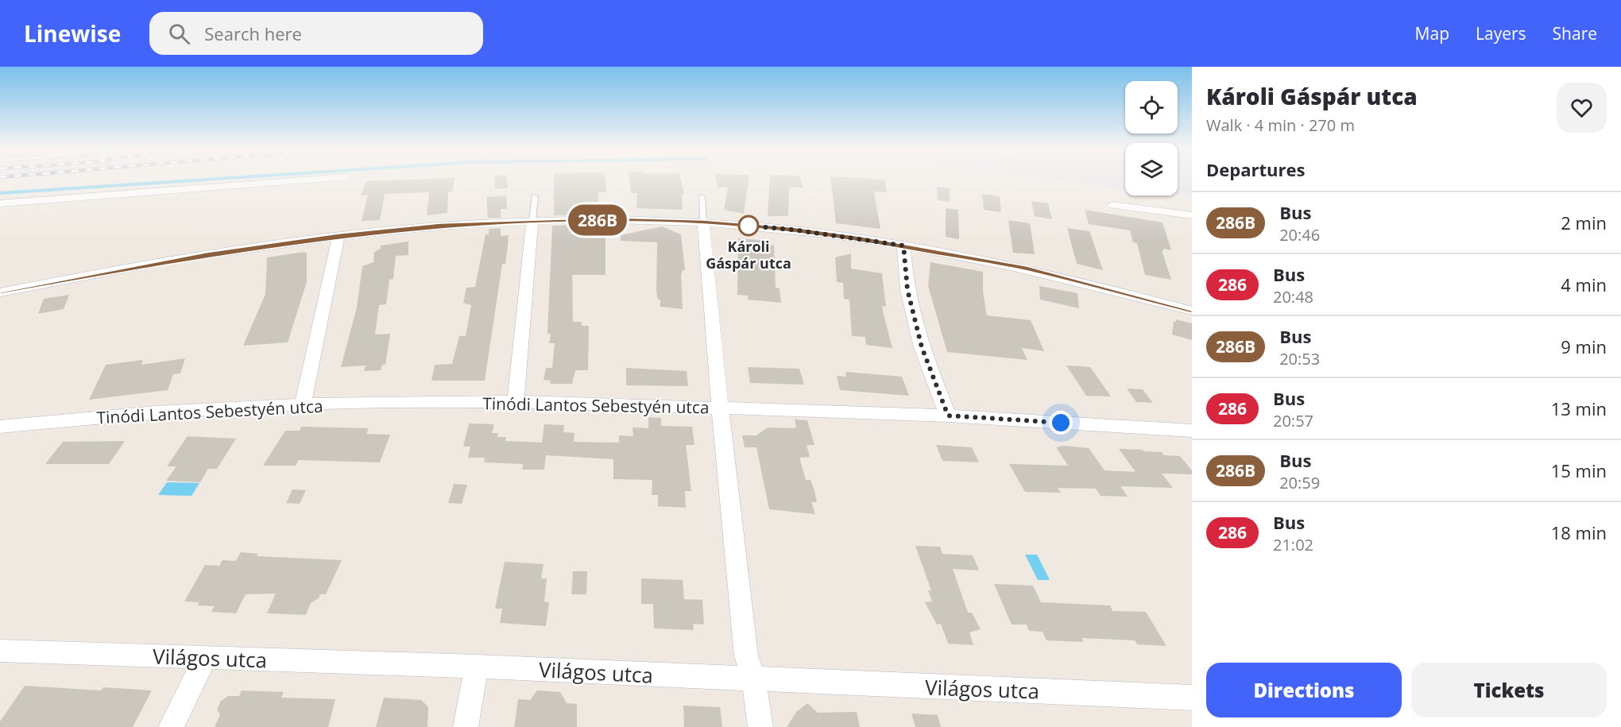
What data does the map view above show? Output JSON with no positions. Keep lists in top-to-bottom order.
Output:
{
  "streets": {
    "street": ["Tinódi Lantos Sebestyén utca", "Világos utca"]
  },
  "places": ["Károli Gáspár utca"],
  "lines": ["bus line 286B"],
  "page": {
    "header": "Linewise",
    "search": "Search here",
    "nav": ["Map", "Layers", "Share"],
    "on_map": "286B",
    "heading": [
      ["Károli Gáspár utca", "Walk · 4 min · 270 m"],
      "Departures"
    ],
    "list": [
      {
        "mark": "286B",
        "name": "Bus",
        "note": "20:46",
        "value": "2 min"
      },
      {
        "mark": "286",
        "name": "Bus",
        "note": "20:48",
        "value": "4 min"
      },
      {
        "mark": "286B",
        "name": "Bus",
        "note": "20:53",
        "value": "9 min"
      },
      {
        "mark": "286",
        "name": "Bus",
        "note": "20:57",
        "value": "13 min"
      },
      {
        "mark": "286B",
        "name": "Bus",
        "note": "20:59",
        "value": "15 min"
      },
      {
        "mark": "286",
        "name": "Bus",
        "note": "21:02",
        "value": "18 min"
      }
    ],
    "buttons": ["Directions", "Tickets"]
  }
}
